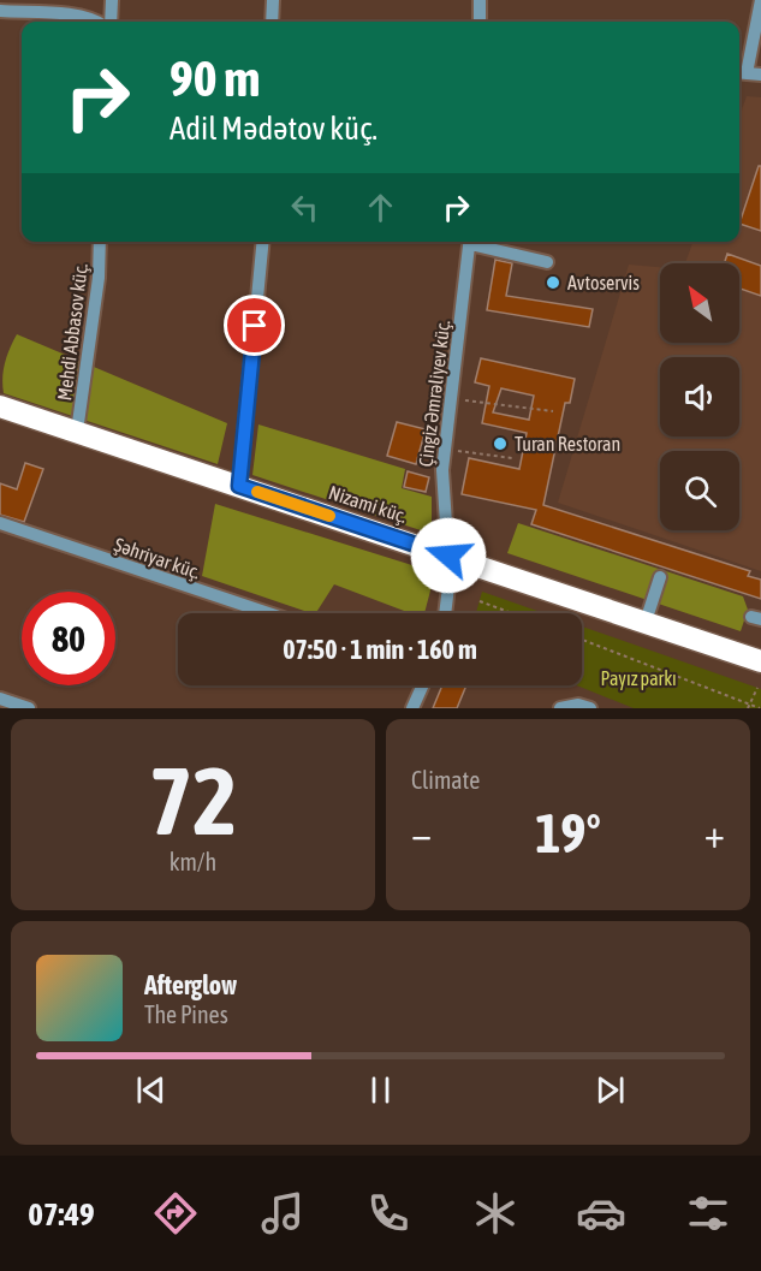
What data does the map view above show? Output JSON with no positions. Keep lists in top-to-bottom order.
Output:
{
  "streets": {
    "highway": ["Nizami küç."],
    "street": ["Mehdi Abbasov küç.", "Çingiz Əmrəliyev küç.", "Şəhriyar küç."]
  },
  "crossings": [
    ["Mehdi Abbasov küç.", "Nizami küç."],
    ["Çingiz Əmrəliyev küç.", "Nizami küç."]
  ],
  "parks": ["Payız parkı"],
  "places": ["Avtoservis", "Turan Restoran"],
  "north": "top left",
  "page": {
    "turn": ["90 m", "Adil Mədətov küç."],
    "limit": "80",
    "trip": "07:50 · 1 min · 160 m",
    "tile": [
      ["72", "km/h"],
      "Climate"
    ],
    "heat": ["−", "19°", "+"],
    "song": ["Afterglow", "The Pines"],
    "tabs": "07:49"
  }
}
